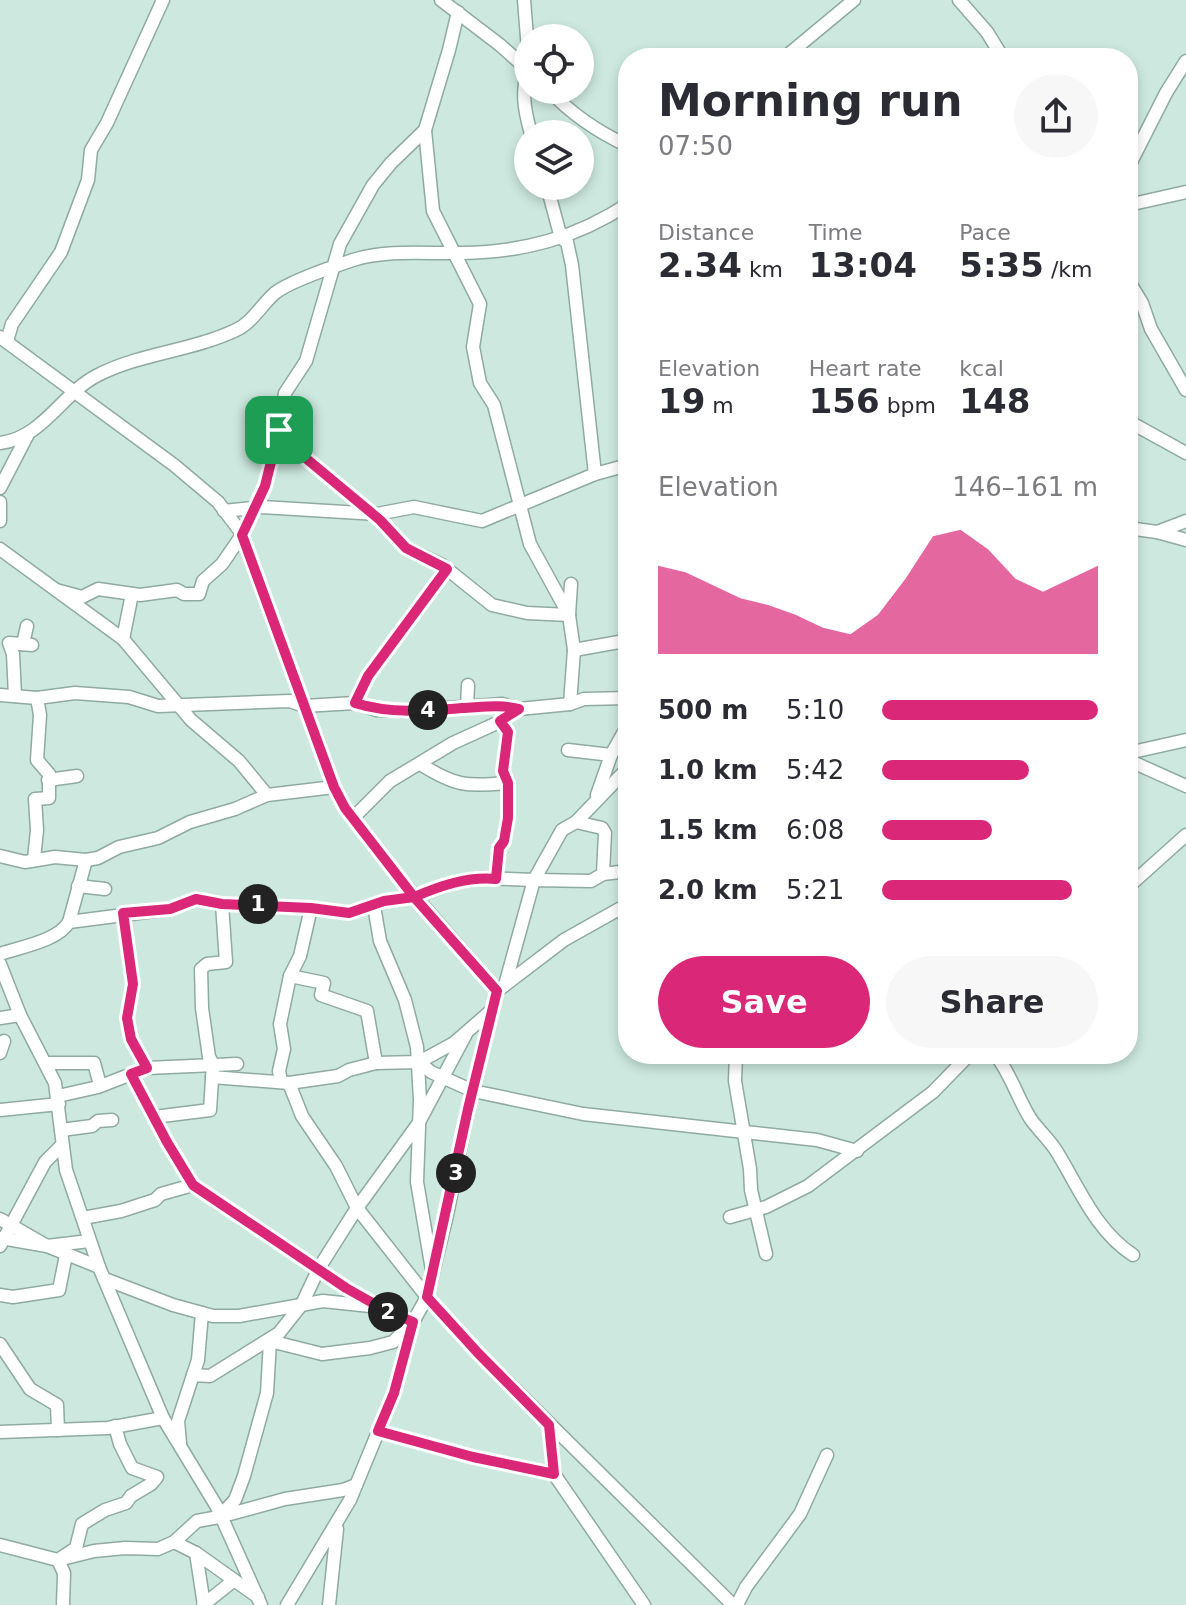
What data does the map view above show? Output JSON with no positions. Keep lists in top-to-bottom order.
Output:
{
  "page": {
    "heading": ["Morning run", "07:50"],
    "stats": [
      ["Distance", "2.34 km"],
      ["Time", "13:04"],
      ["Pace", "5:35 /km"],
      ["Elevation", "19 m"],
      ["Heart rate", "156 bpm"],
      ["kcal", "148"]
    ],
    "chart": ["Elevation", "146–161 m"],
    "list": [
      {
        "name": "500 m",
        "note": "5:10"
      },
      {
        "name": "1.0 km",
        "note": "5:42"
      },
      {
        "name": "1.5 km",
        "note": "6:08"
      },
      {
        "name": "2.0 km",
        "note": "5:21"
      }
    ],
    "pins": [
      "4",
      "1",
      "3",
      "2"
    ],
    "buttons": ["Save", "Share"]
  }
}
